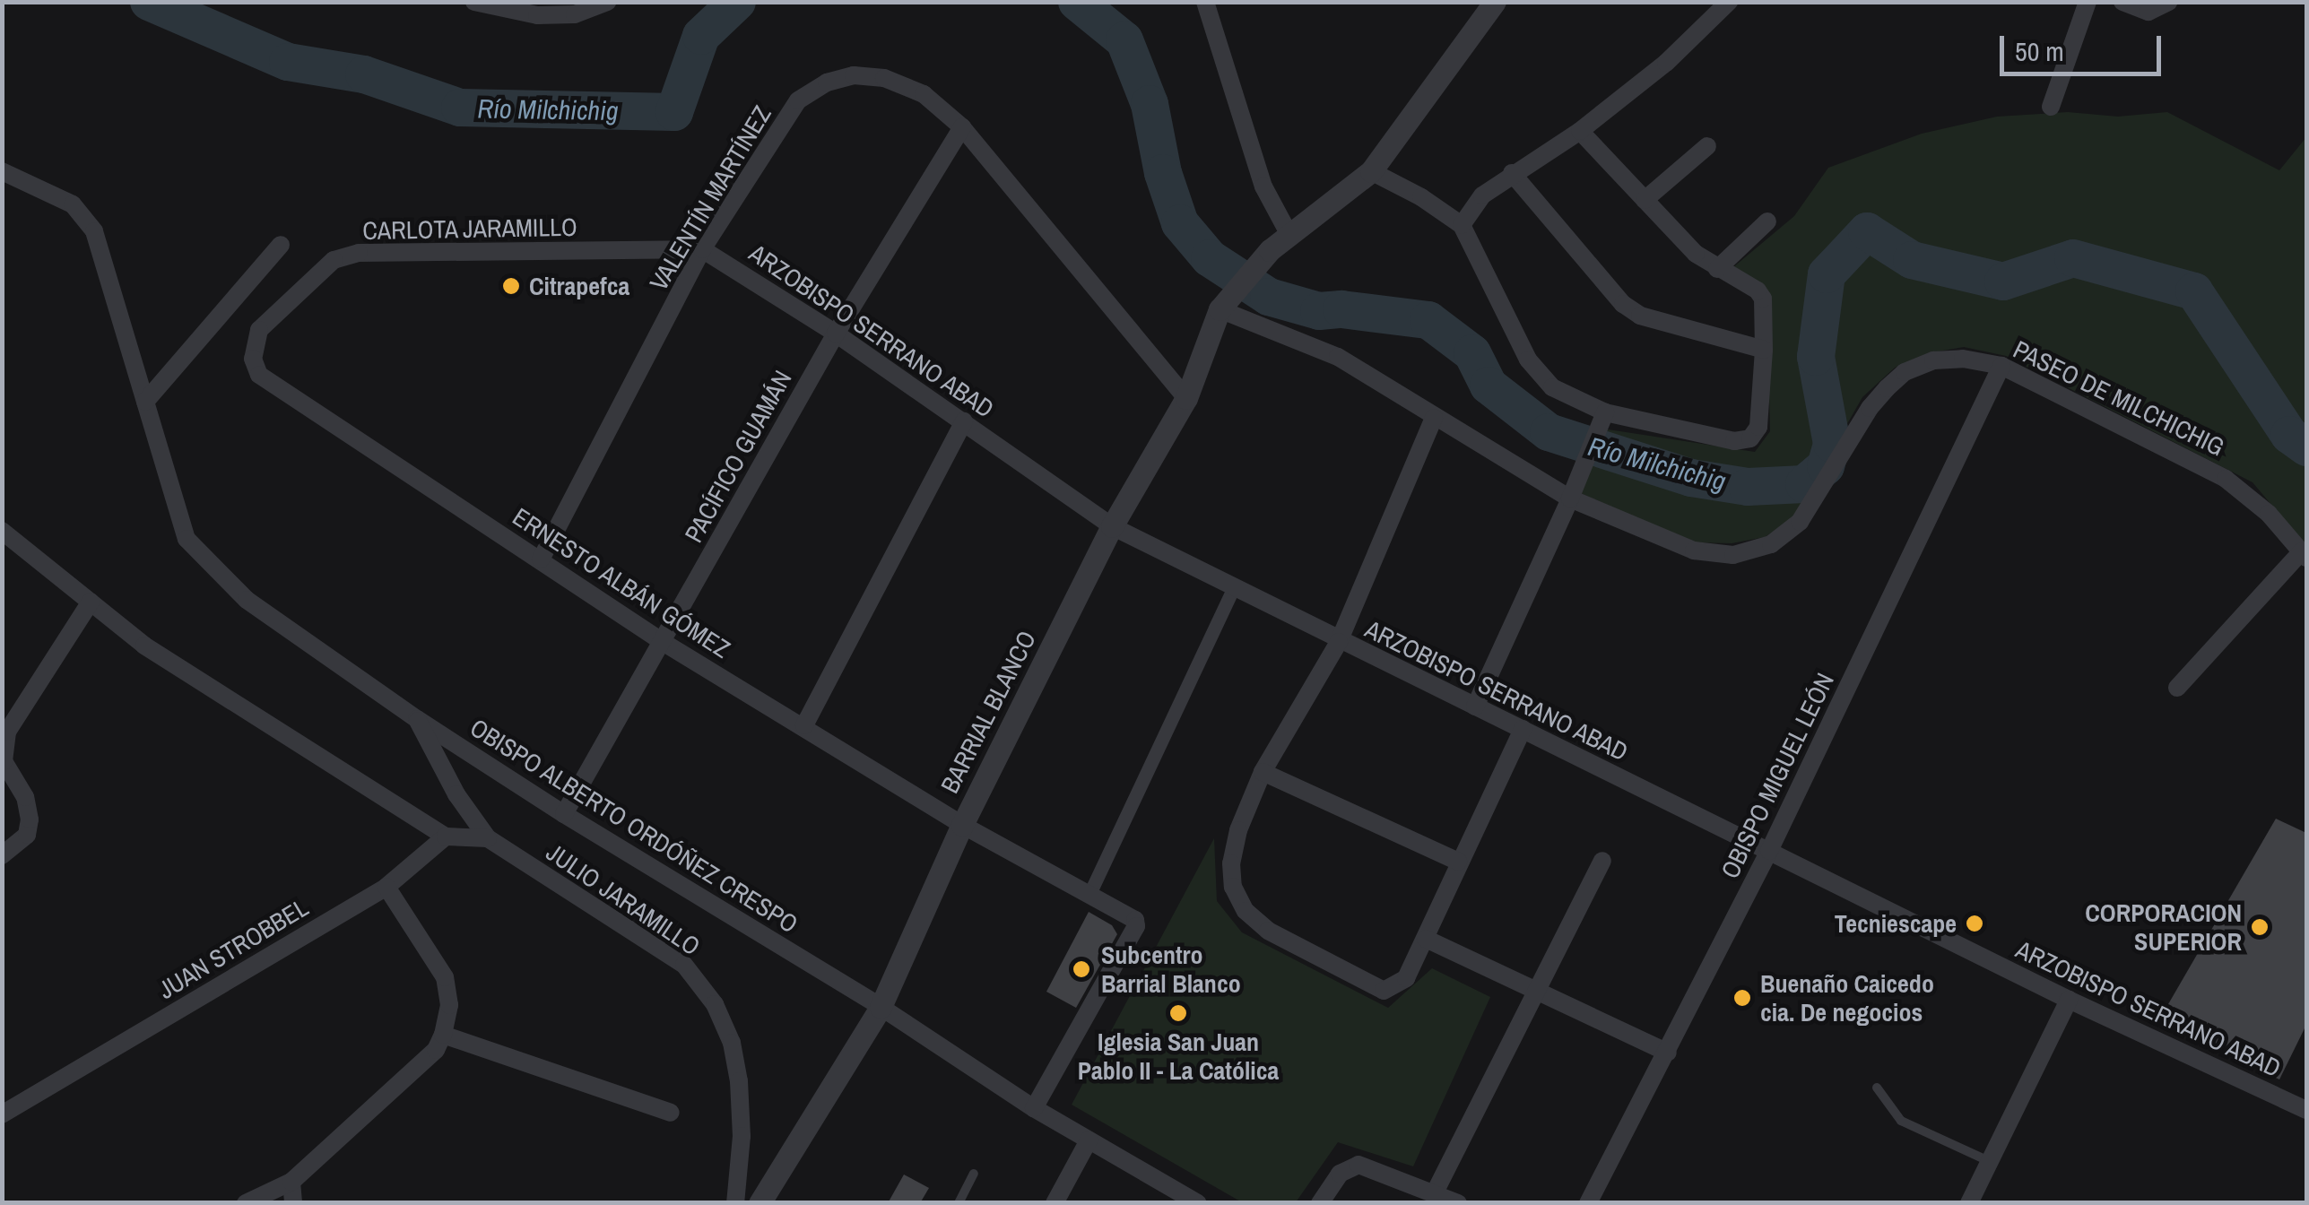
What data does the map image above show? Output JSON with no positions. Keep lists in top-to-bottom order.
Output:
{
  "streets": {
    "street": [
      "VALENTÍN MARTÍNEZ",
      "CARLOTA JARAMILLO",
      "ARZOBISPO SERRANO ABAD",
      "PASEO DE MILCHICHIG",
      "PACÍFICO GUAMÁN",
      "ERNESTO ALBÁN GÓMEZ",
      "BARRIAL BLANCO",
      "OBISPO MIGUEL LEÓN",
      "OBISPO ALBERTO ORDÓÑEZ CRESPO",
      "JULIO JARAMILLO",
      "JUAN STROBBEL"
    ]
  },
  "crossings": [
    ["VALENTÍN MARTÍNEZ", "CARLOTA JARAMILLO"],
    ["VALENTÍN MARTÍNEZ", "ARZOBISPO SERRANO ABAD"],
    ["VALENTÍN MARTÍNEZ", "PACÍFICO GUAMÁN"],
    ["VALENTÍN MARTÍNEZ", "ERNESTO ALBÁN GÓMEZ"],
    ["VALENTÍN MARTÍNEZ", "BARRIAL BLANCO"],
    ["CARLOTA JARAMILLO", "ARZOBISPO SERRANO ABAD"],
    ["CARLOTA JARAMILLO", "ERNESTO ALBÁN GÓMEZ"],
    ["ARZOBISPO SERRANO ABAD", "PACÍFICO GUAMÁN"],
    ["ARZOBISPO SERRANO ABAD", "BARRIAL BLANCO"],
    ["ARZOBISPO SERRANO ABAD", "OBISPO MIGUEL LEÓN"],
    ["PASEO DE MILCHICHIG", "BARRIAL BLANCO"],
    ["PASEO DE MILCHICHIG", "OBISPO MIGUEL LEÓN"],
    ["PACÍFICO GUAMÁN", "ERNESTO ALBÁN GÓMEZ"],
    ["PACÍFICO GUAMÁN", "OBISPO ALBERTO ORDÓÑEZ CRESPO"],
    ["ERNESTO ALBÁN GÓMEZ", "BARRIAL BLANCO"],
    ["ERNESTO ALBÁN GÓMEZ", "OBISPO ALBERTO ORDÓÑEZ CRESPO"],
    ["BARRIAL BLANCO", "OBISPO ALBERTO ORDÓÑEZ CRESPO"],
    ["OBISPO ALBERTO ORDÓÑEZ CRESPO", "JULIO JARAMILLO"]
  ],
  "water": ["Río Milchichig"],
  "places": [
    "Citrapefca",
    "Tecniescape",
    "CORPORACION SUPERIOR",
    "Subcentro Barrial Blanco",
    "Buenaño Caicedo cia. De negocios",
    "Iglesia San Juan Pablo II - La Católica"
  ],
  "scale_bar": "50 m"
}
